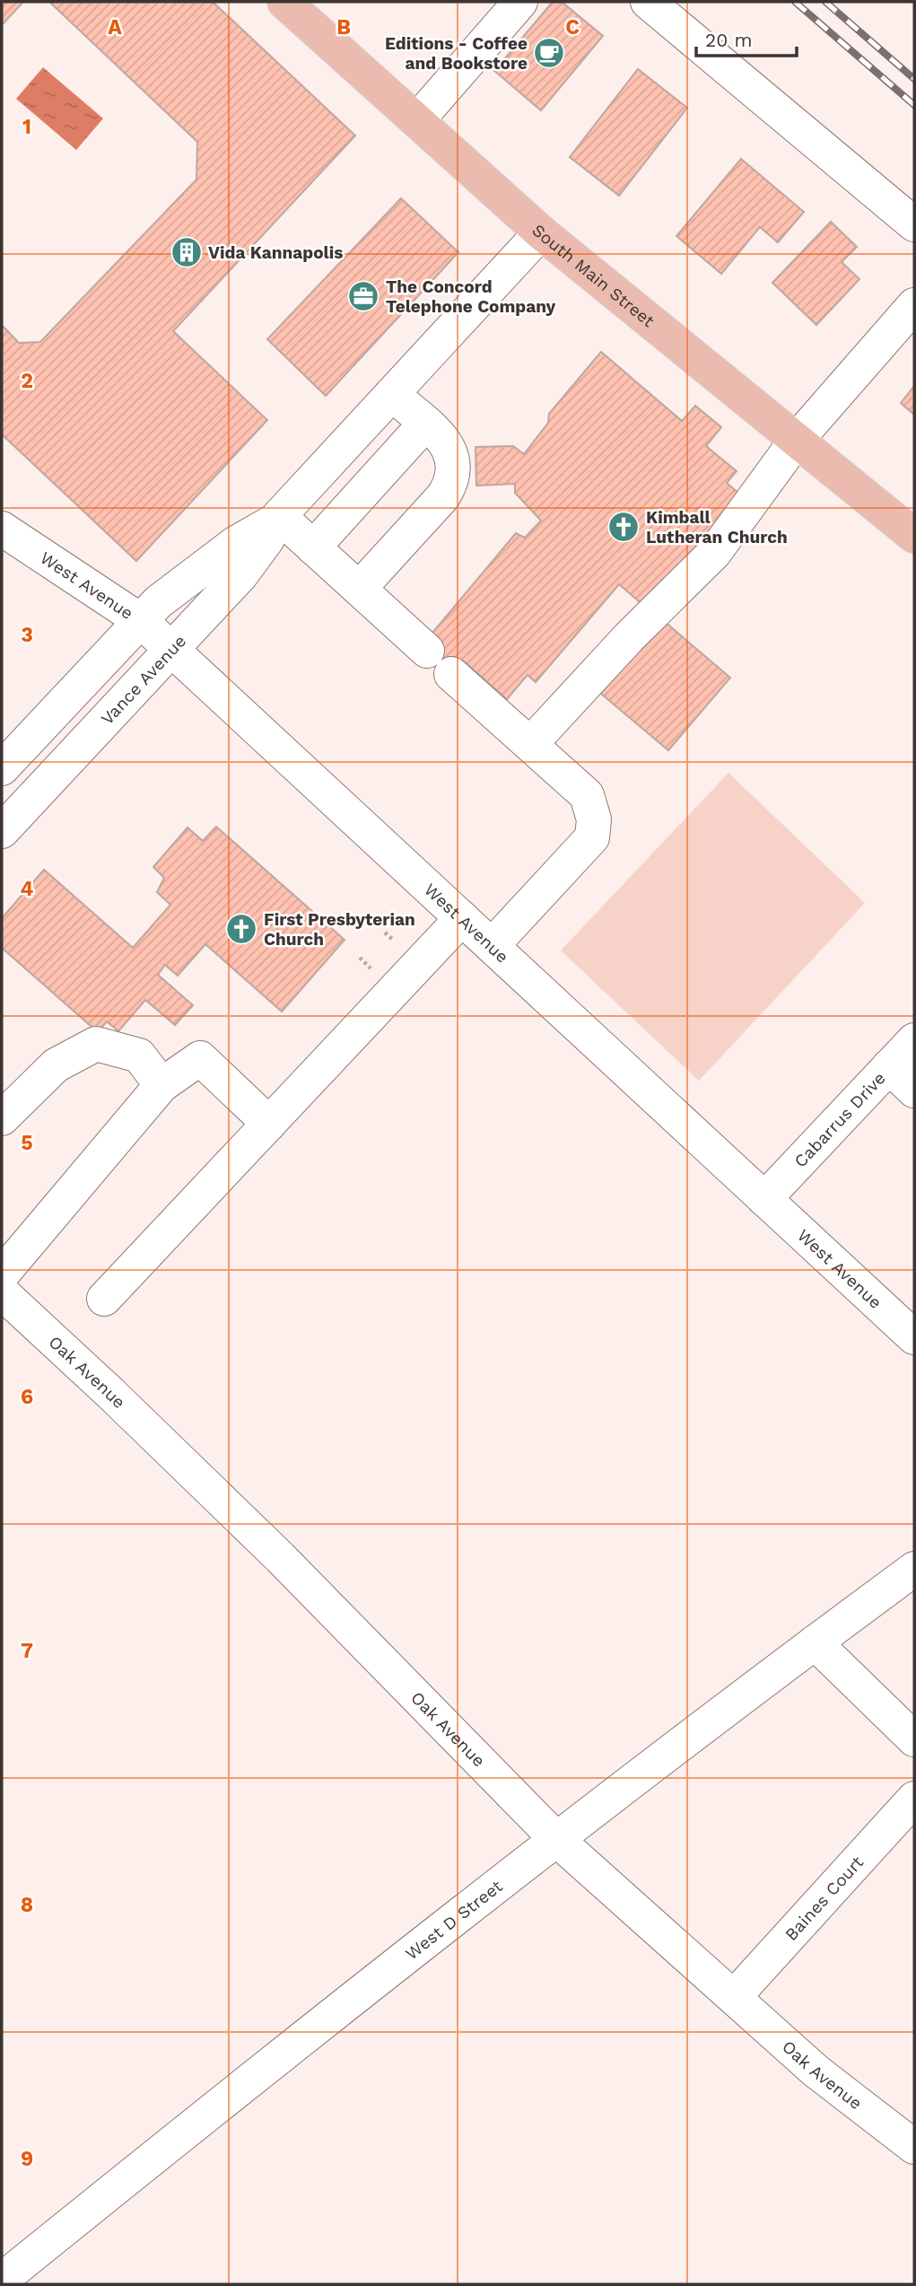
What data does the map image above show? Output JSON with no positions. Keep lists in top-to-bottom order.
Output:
{
  "streets": {
    "main road": ["South Main Street"],
    "street": [
      "West Avenue",
      "Vance Avenue",
      "Cabarrus Drive",
      "Oak Avenue",
      "Baines Court",
      "West D Street"
    ]
  },
  "crossings": [
    ["South Main Street", "Vance Avenue"],
    ["West Avenue", "Vance Avenue"],
    ["West Avenue", "Cabarrus Drive"],
    ["Oak Avenue", "Baines Court"],
    ["Oak Avenue", "West D Street"]
  ],
  "places": {
    "cafe": ["Editions - Coffee and Bookstore"],
    "building": ["Vida Kannapolis"],
    "office": ["The Concord Telephone Company"],
    "church": ["Kimball Lutheran Church", "First Presbyterian Church"]
  },
  "scale_bar": "20 m",
  "grid": {
    "columns": ["A", "B", "C"],
    "rows": [
      "1",
      "2",
      "3",
      "4",
      "5",
      "6",
      "7",
      "8",
      "9"
    ]
  }
}
